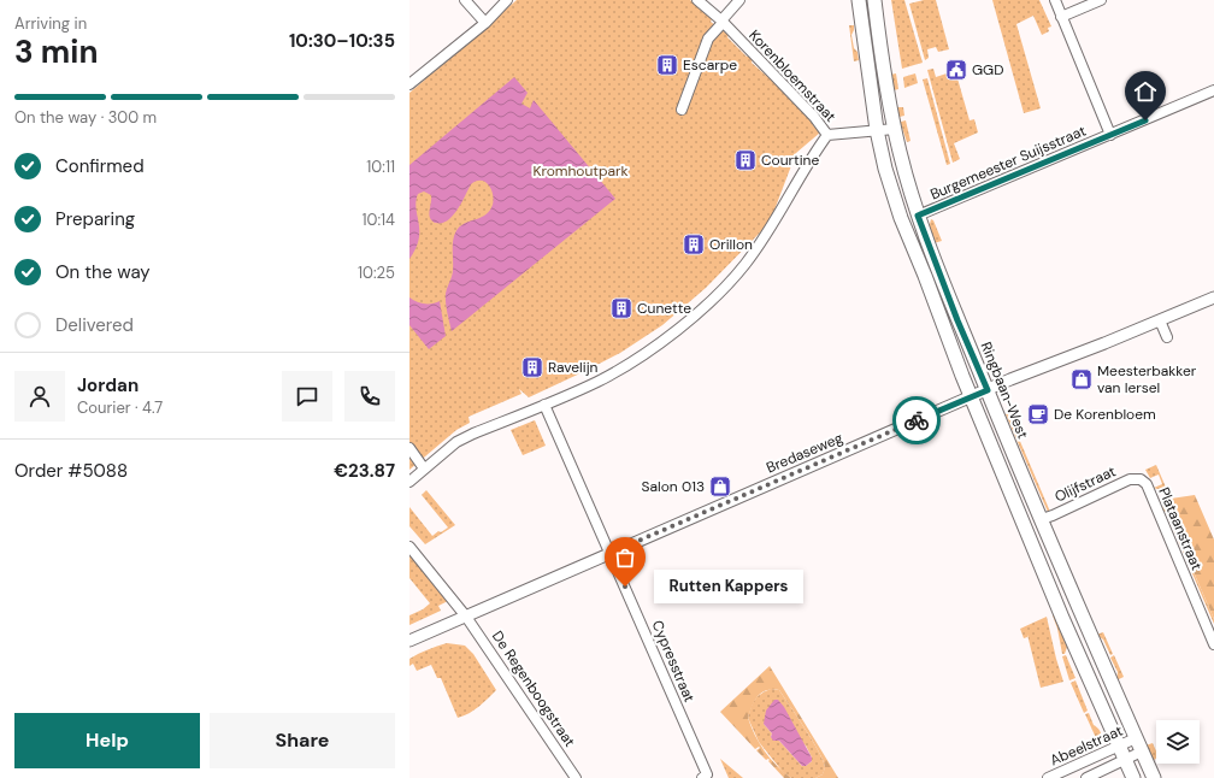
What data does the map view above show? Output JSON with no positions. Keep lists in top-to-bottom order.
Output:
{
  "streets": {
    "main road": ["Ringbaan-West"],
    "street": [
      "Korenbloemstraat",
      "Burgemeester Suijsstraat",
      "Bredaseweg",
      "Olijfstraat",
      "Plataanstraat",
      "Cypresstraat",
      "De Regenboogstraat",
      "Abeelstraat"
    ]
  },
  "crossings": [
    ["Korenbloemstraat", "Ringbaan-West"],
    ["Burgemeester Suijsstraat", "Ringbaan-West"],
    ["Ringbaan-West", "Bredaseweg"],
    ["Ringbaan-West", "Olijfstraat"],
    ["Ringbaan-West", "Abeelstraat"],
    ["Bredaseweg", "Cypresstraat"],
    ["Bredaseweg", "De Regenboogstraat"],
    ["Olijfstraat", "Plataanstraat"]
  ],
  "parks": ["Kromhoutpark"],
  "places": {
    "building": [
      "Escarpe",
      "Courtine",
      "Orillon",
      "Cunette",
      "Ravelijn"
    ],
    "public building": ["GGD"],
    "shop": ["Meesterbakker van Iersel", "Salon 013"],
    "cafe": ["De Korenbloem"],
    "other": ["Rutten Kappers"]
  },
  "page": {
    "heading": ["3 min", "Arriving in", "10:30–10:35"],
    "panel": [
      "Jordan",
      "Courier · 4.7",
      "Order #5088",
      "€23.87"
    ],
    "bar": "On the way · 300 m",
    "list": [
      ["Confirmed", "10:11"],
      ["Preparing", "10:14"],
      ["On the way", "10:25"],
      "Delivered"
    ],
    "bubble": "Rutten Kappers",
    "buttons": ["Help", "Share"]
  }
}
